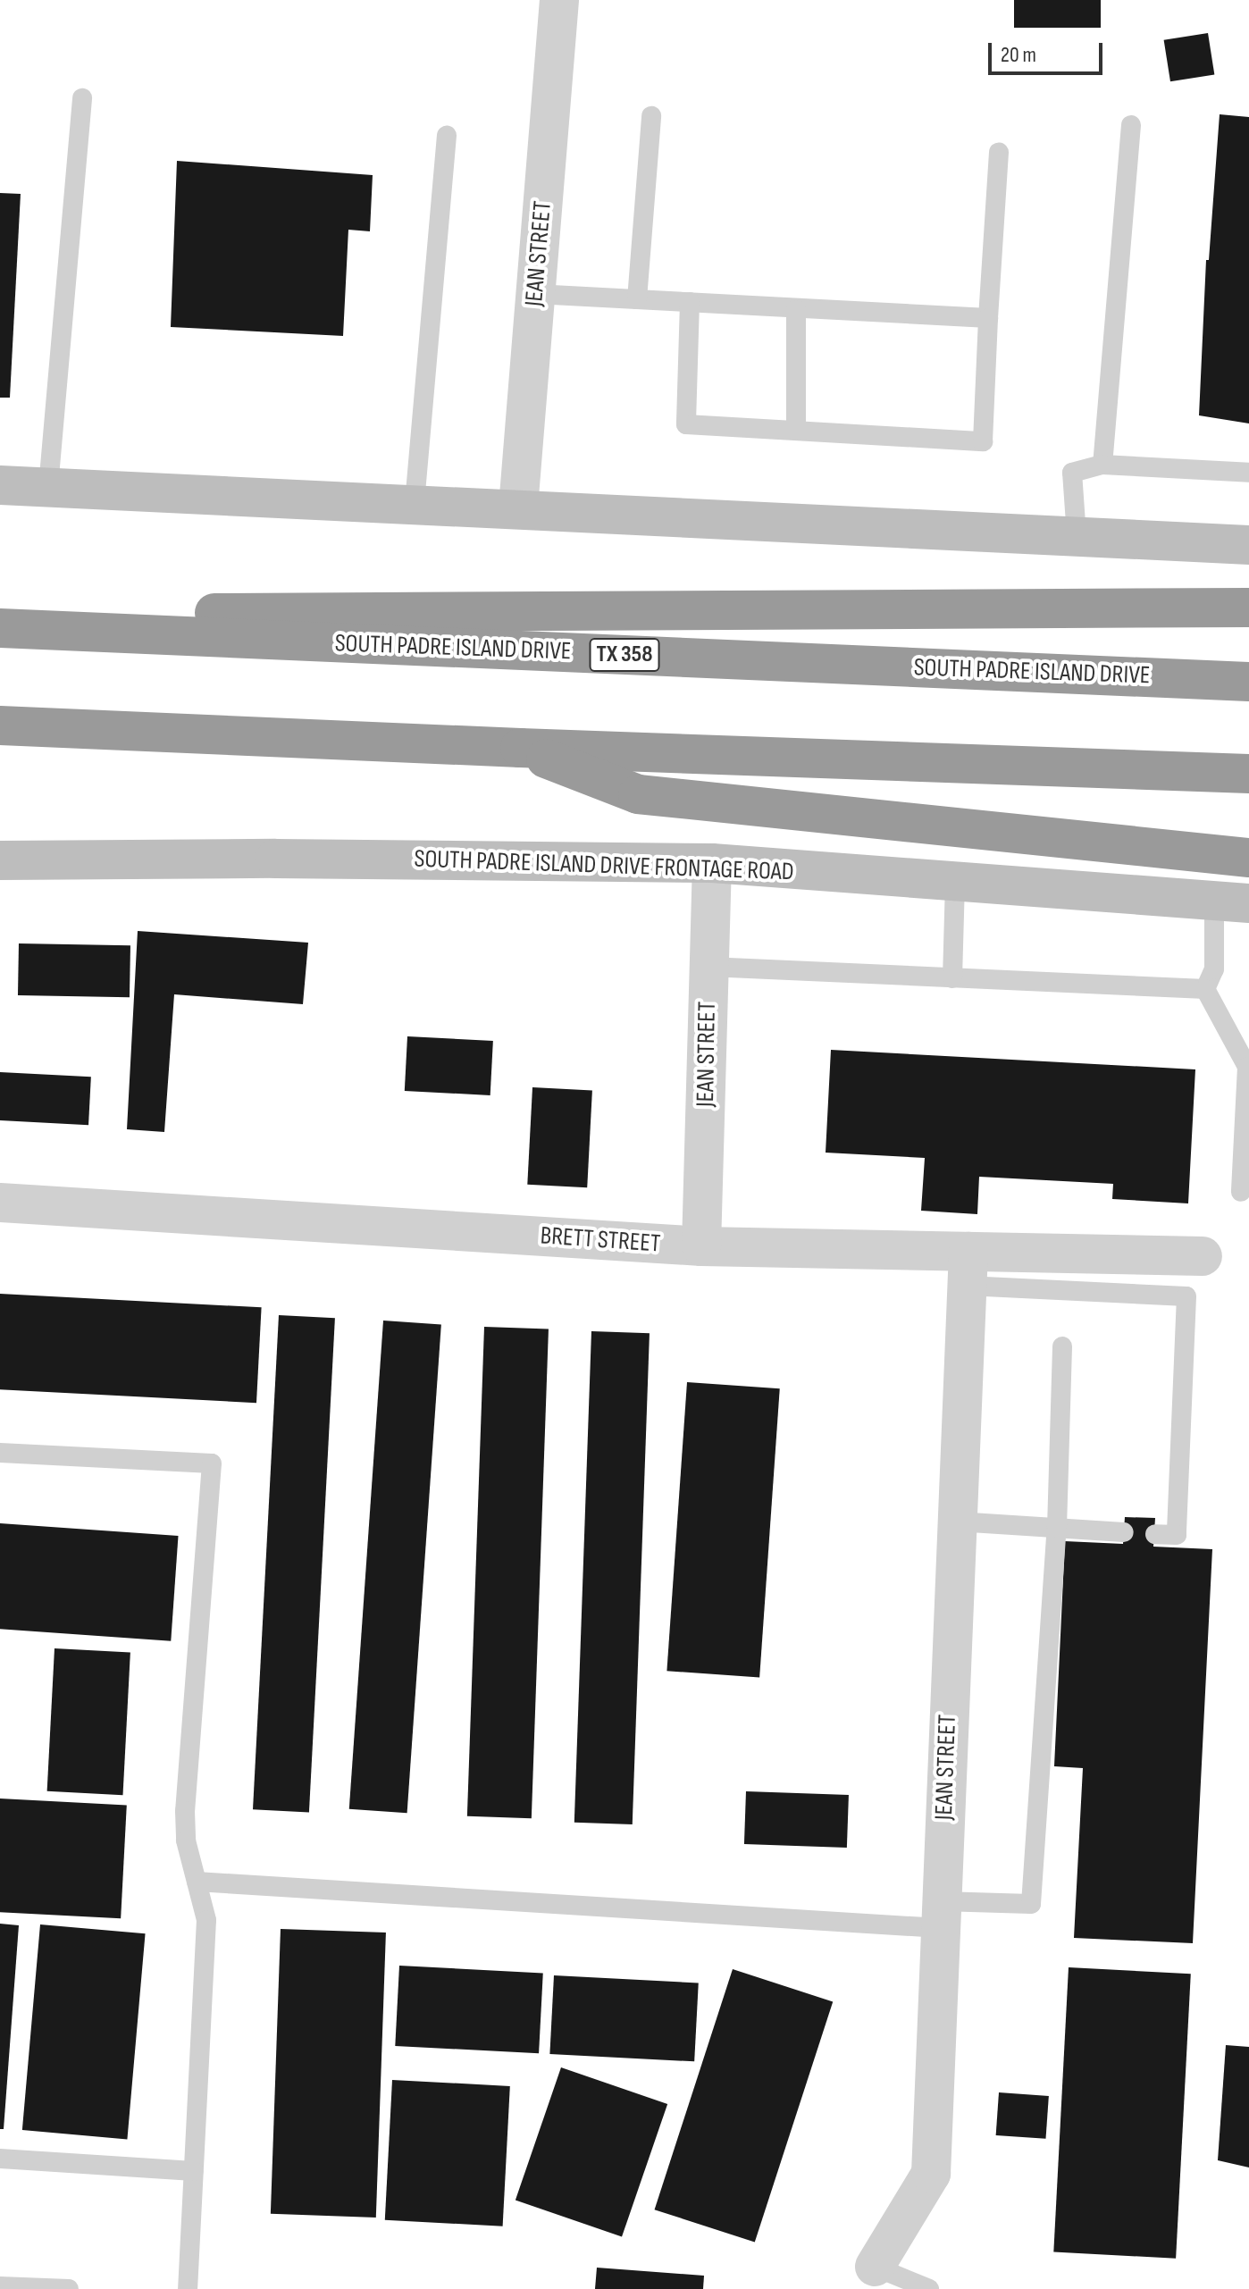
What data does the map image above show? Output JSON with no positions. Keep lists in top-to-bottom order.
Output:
{
  "streets": {
    "highway": ["SOUTH PADRE ISLAND DRIVE", "TX 358"],
    "main road": ["SOUTH PADRE ISLAND DRIVE FRONTAGE ROAD"],
    "street": ["JEAN STREET", "BRETT STREET"]
  },
  "crossings": [
    ["JEAN STREET", "SOUTH PADRE ISLAND DRIVE FRONTAGE ROAD"],
    ["JEAN STREET", "BRETT STREET"]
  ],
  "scale_bar": "20 m"
}
